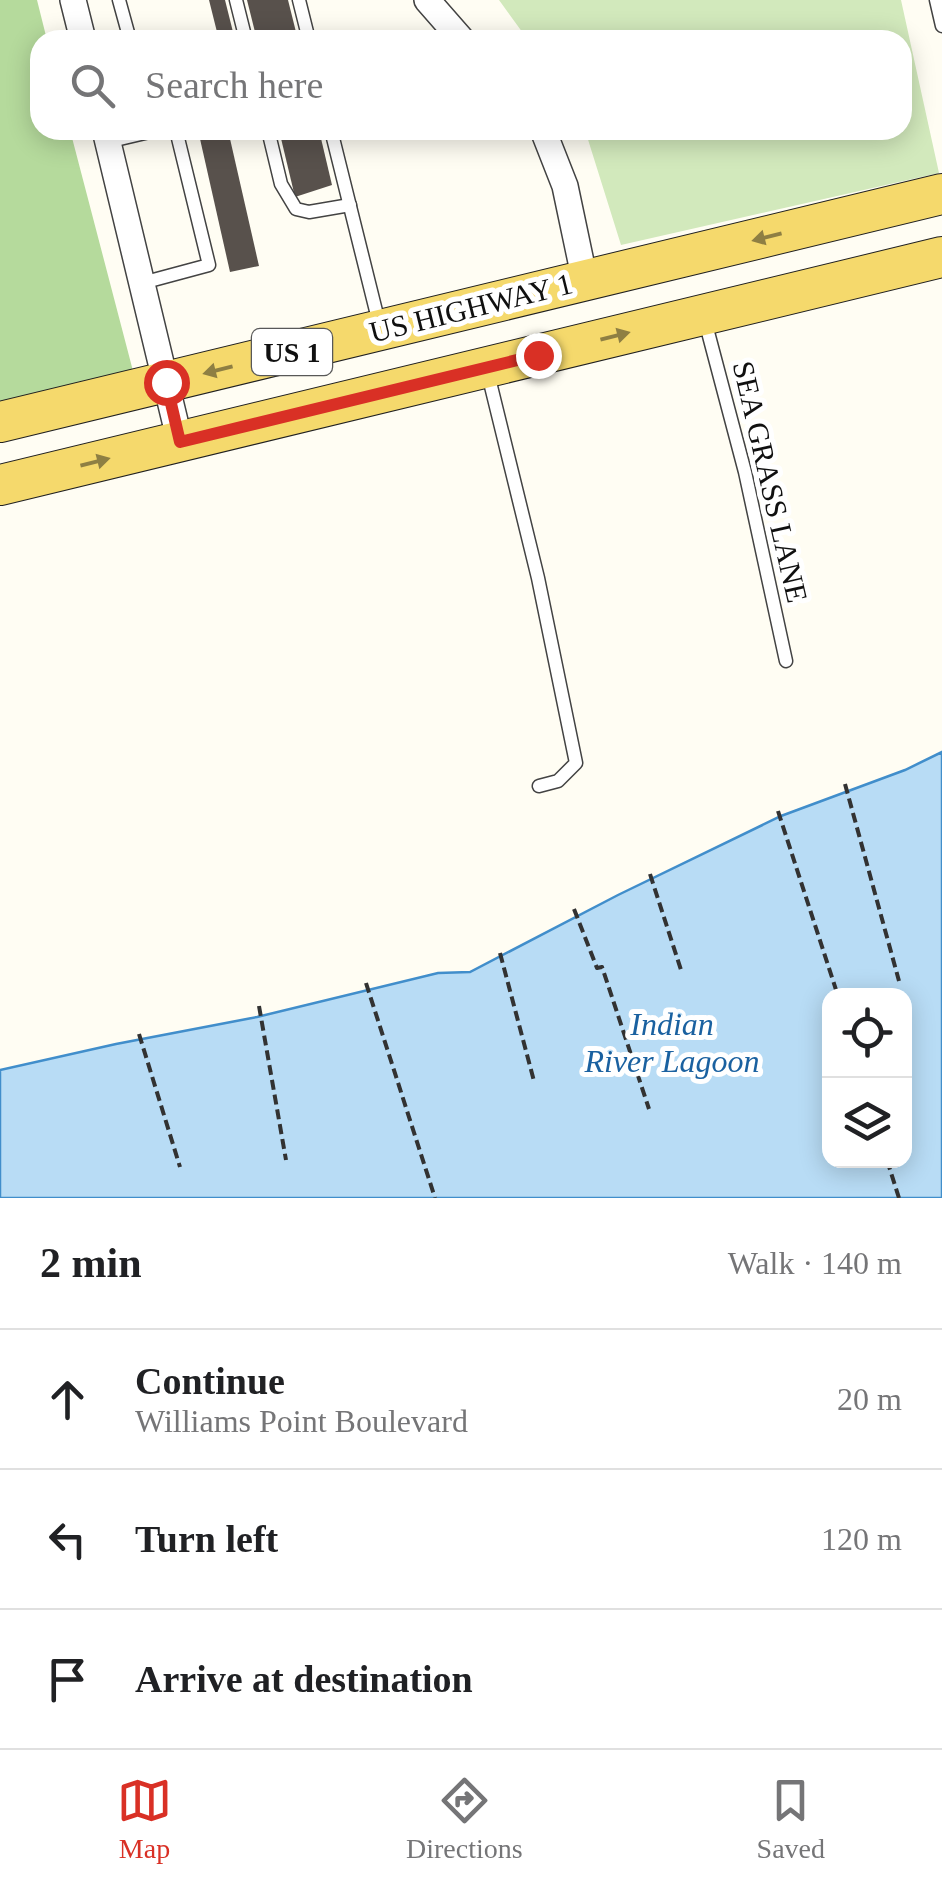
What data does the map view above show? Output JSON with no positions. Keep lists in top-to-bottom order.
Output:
{
  "streets": {
    "main road": ["US HIGHWAY 1", "US 1"],
    "lane": ["SEA GRASS LANE"]
  },
  "crossings": [
    ["US 1", "SEA GRASS LANE"]
  ],
  "water": ["Indian River Lagoon"],
  "page": {
    "search": "Search here",
    "heading": ["2 min", "Walk · 140 m"],
    "list": [
      ["Continue", "Williams Point Boulevard", "20 m"],
      ["Turn left", "120 m"],
      "Arrive at destination"
    ],
    "nav": ["Map", "Directions", "Saved"]
  }
}
